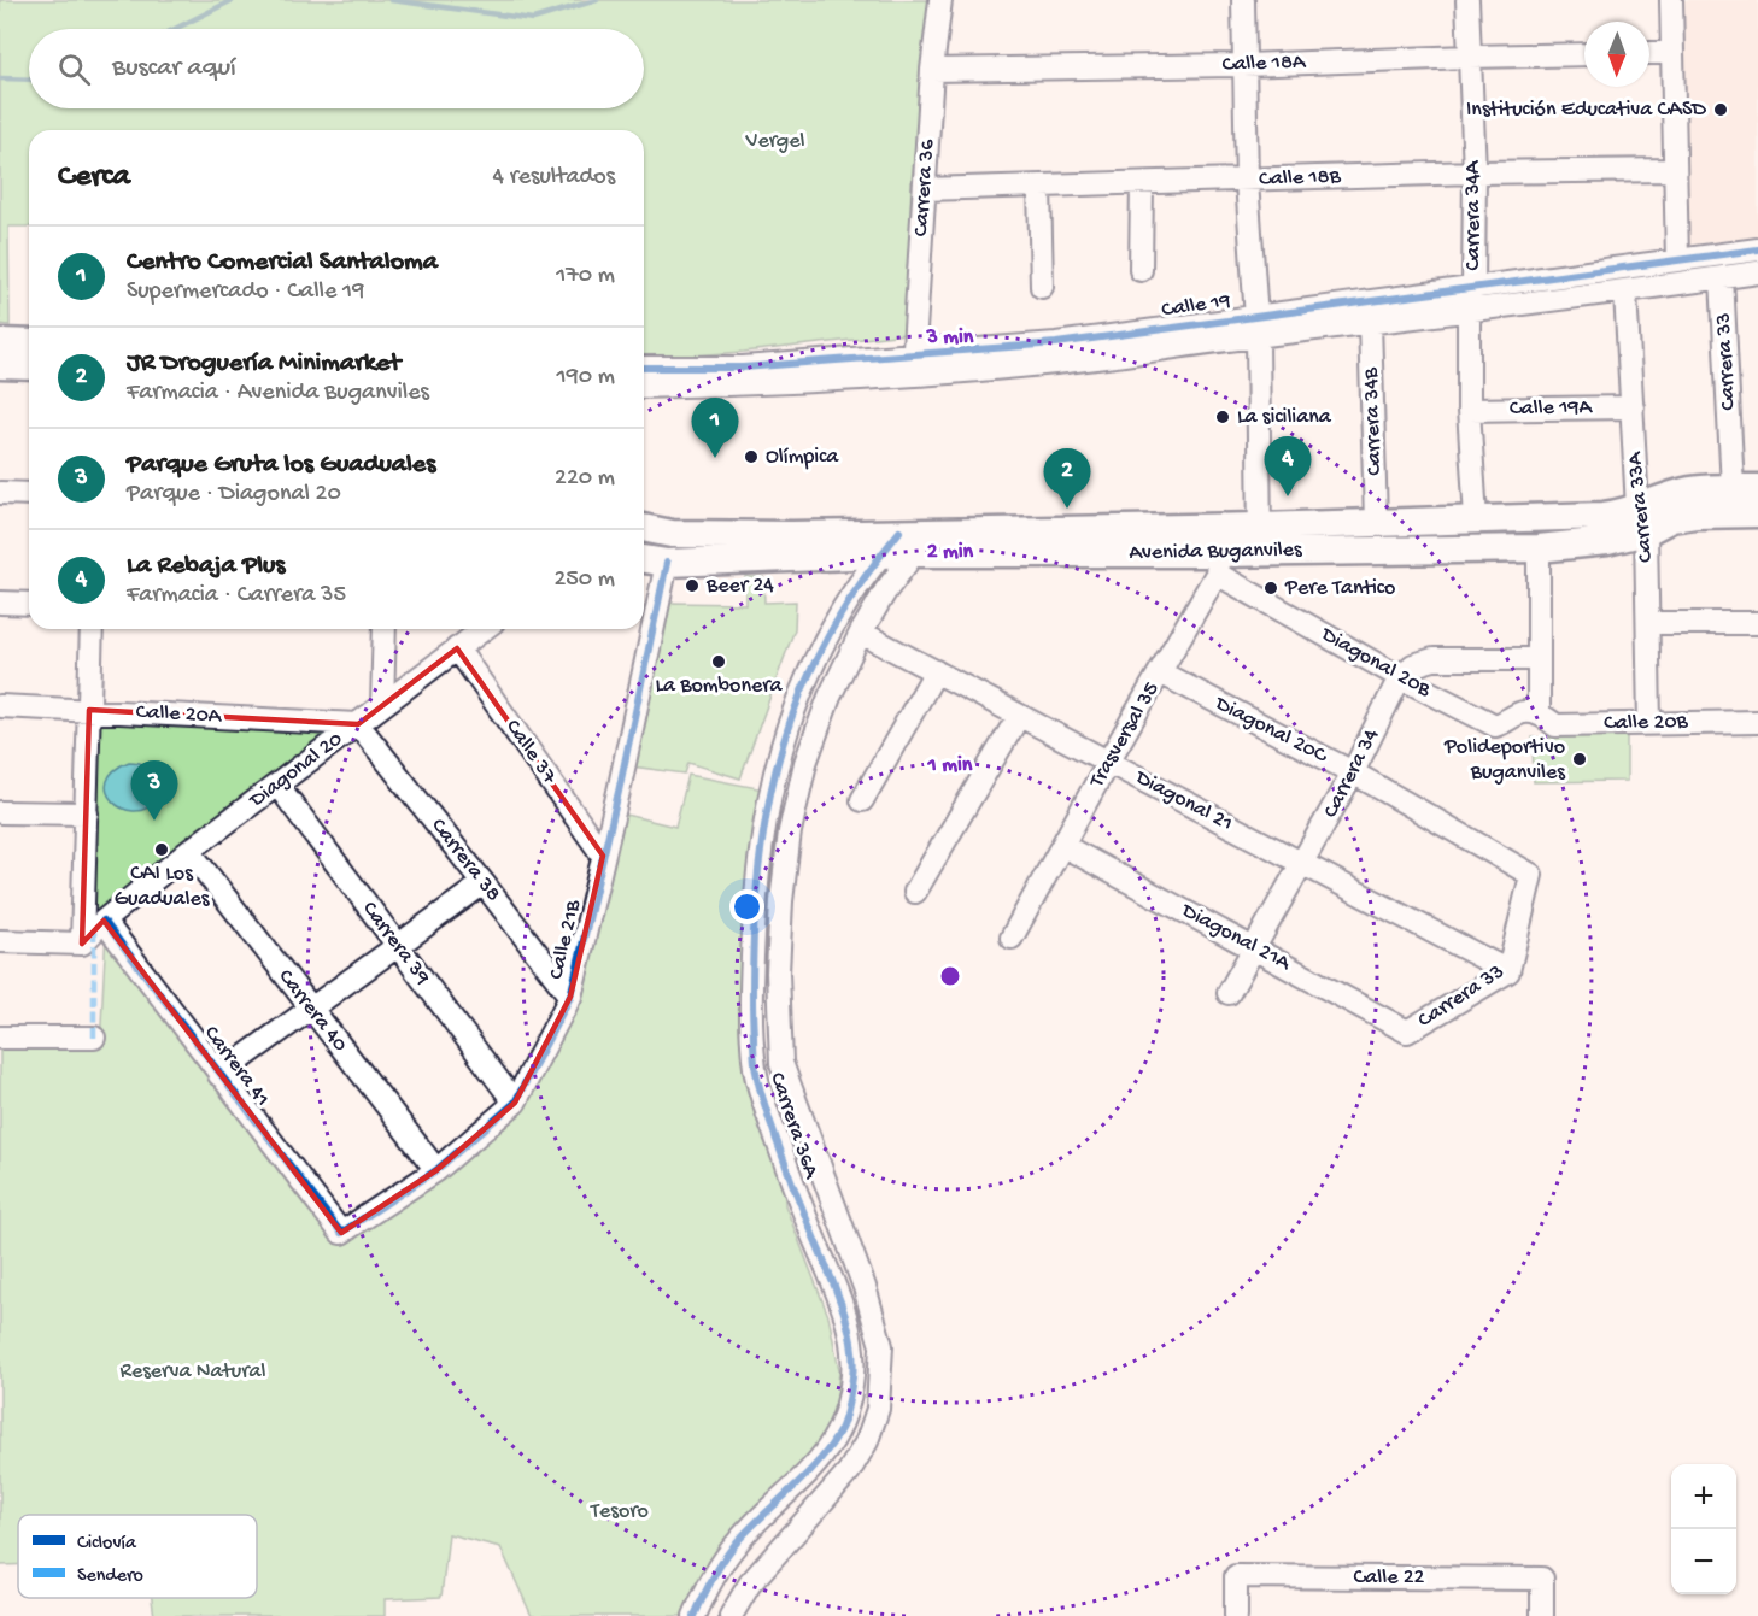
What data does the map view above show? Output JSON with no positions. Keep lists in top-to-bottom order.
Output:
{
  "streets": {
    "main road": ["Avenida Buganviles"],
    "street": [
      "Calle 18A",
      "Calle 18B",
      "Carrera 36",
      "Carrera 34A",
      "Calle 19",
      "Carrera 33",
      "Calle 19A",
      "Carrera 34B",
      "Carrera 33A",
      "Diagonal 20B",
      "Calle 20A",
      "Calle 20B",
      "Diagonal 20C",
      "Trasversal 35",
      "Calle 37",
      "Diagonal 20",
      "Carrera 34",
      "Diagonal 21",
      "Carrera 38",
      "Diagonal 21A",
      "Calle 21B",
      "Carrera 39",
      "Carrera 40",
      "Carrera 41",
      "Carrera 36A",
      "Calle 22"
    ]
  },
  "crossings": [
    ["Calle 18A", "Carrera 36"],
    ["Calle 18A", "Carrera 34A"],
    ["Calle 18B", "Carrera 36"],
    ["Calle 18B", "Carrera 34A"],
    ["Carrera 36", "Calle 19"],
    ["Carrera 34A", "Calle 19"],
    ["Carrera 34A", "Calle 19A"],
    ["Carrera 34A", "Avenida Buganviles"],
    ["Calle 19", "Carrera 33"],
    ["Calle 19", "Carrera 34B"],
    ["Calle 19", "Carrera 33A"],
    ["Carrera 33", "Avenida Buganviles"],
    ["Carrera 33", "Diagonal 20C"],
    ["Carrera 33", "Diagonal 21"],
    ["Carrera 33", "Diagonal 21A"],
    ["Calle 19A", "Carrera 33A"],
    ["Carrera 34B", "Avenida Buganviles"],
    ["Carrera 33A", "Avenida Buganviles"],
    ["Carrera 33A", "Calle 20B"],
    ["Avenida Buganviles", "Diagonal 20B"],
    ["Avenida Buganviles", "Trasversal 35"],
    ["Avenida Buganviles", "Calle 21B"],
    ["Avenida Buganviles", "Carrera 36A"],
    ["Diagonal 20B", "Calle 20B"],
    ["Diagonal 20B", "Trasversal 35"],
    ["Diagonal 20B", "Carrera 34"],
    ["Calle 20A", "Diagonal 20"],
    ["Calle 20A", "Carrera 38"],
    ["Diagonal 20C", "Trasversal 35"],
    ["Diagonal 20C", "Carrera 34"],
    ["Trasversal 35", "Diagonal 21"],
    ["Trasversal 35", "Diagonal 21A"],
    ["Calle 37", "Diagonal 20"],
    ["Calle 37", "Calle 21B"],
    ["Diagonal 20", "Carrera 38"],
    ["Diagonal 20", "Carrera 39"],
    ["Diagonal 20", "Carrera 40"],
    ["Diagonal 20", "Carrera 41"],
    ["Carrera 34", "Diagonal 21"],
    ["Carrera 34", "Diagonal 21A"],
    ["Diagonal 21", "Carrera 36A"],
    ["Carrera 38", "Calle 21B"],
    ["Calle 21B", "Carrera 39"],
    ["Calle 21B", "Carrera 40"],
    ["Calle 21B", "Carrera 41"]
  ],
  "parks": ["Vergel", "Reserva Natural", "Tesoro"],
  "places": [
    "Institución Educativa CASD",
    "La siciliana",
    "Olímpica",
    "Beer 24",
    "Pere Tantico",
    "La Bombonera",
    "Polideportivo Buganviles",
    "CAI Los Guaduales"
  ],
  "legend": ["Ciclovía", "Sendero"],
  "north": "bottom",
  "page": {
    "search": "Buscar aquí",
    "heading": ["Cerca", "4 resultados"],
    "list": [
      {
        "mark": "1",
        "name": "Centro Comercial Santaloma",
        "note": "Supermercado · Calle 19",
        "value": "170 m"
      },
      {
        "mark": "2",
        "name": "JR Droguería Minimarket",
        "note": "Farmacia · Avenida Buganviles",
        "value": "190 m"
      },
      {
        "mark": "3",
        "name": "Parque Gruta los Guaduales",
        "note": "Parque · Diagonal 20",
        "value": "220 m"
      },
      {
        "mark": "4",
        "name": "La Rebaja Plus",
        "note": "Farmacia · Carrera 35",
        "value": "250 m"
      }
    ],
    "pins": [
      "1",
      "4",
      "2",
      "3"
    ],
    "map_buttons": ["+", "−"]
  },
  "rings": ["3 min", "2 min", "1 min"]
}
